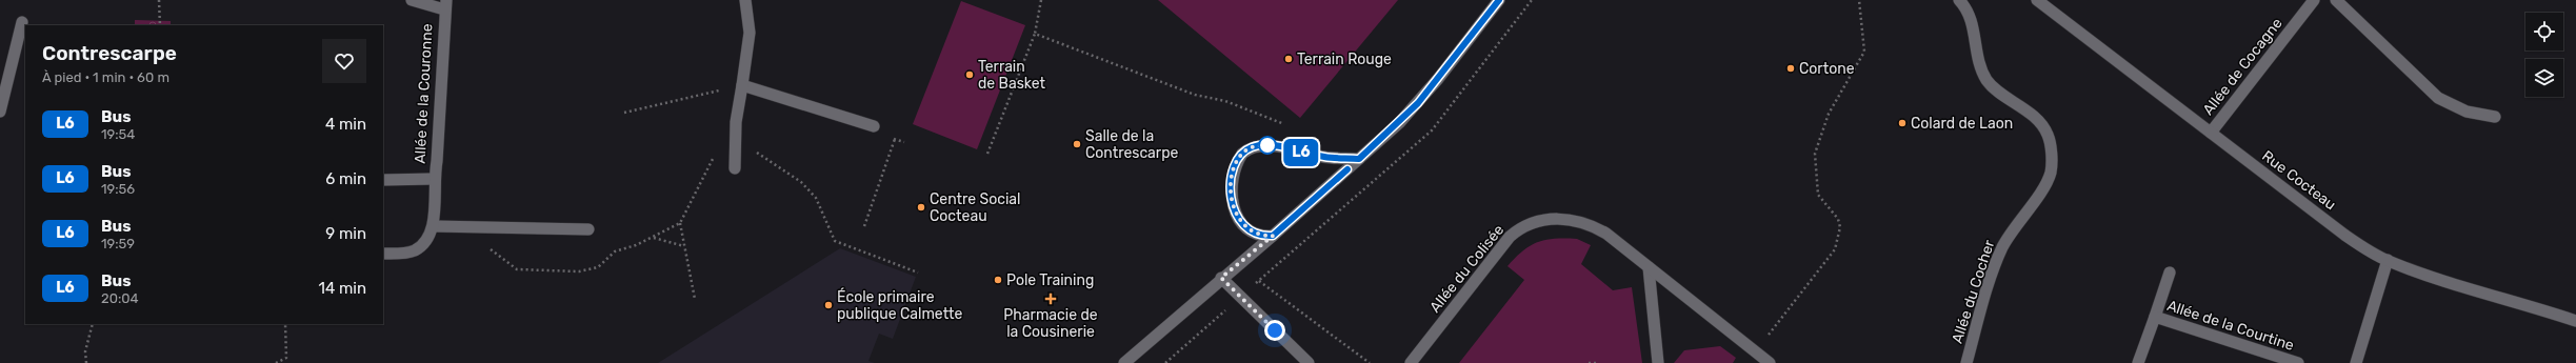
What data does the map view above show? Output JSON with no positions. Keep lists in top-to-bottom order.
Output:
{
  "streets": {
    "street": [
      "Allée de Cocagne",
      "Allée de la Couronne",
      "Rue Cocteau",
      "Allée du Colisée",
      "Allée du Cocher",
      "Allée de la Courtine"
    ]
  },
  "crossings": [
    ["Allée de Cocagne", "Rue Cocteau"]
  ],
  "places": {
    "other": [
      "Terrain Rouge",
      "Cortone",
      "Terrain de Basket",
      "Colard de Laon",
      "Salle de la Contrescarpe",
      "Centre Social Cocteau",
      "Pole Training",
      "École primaire publique Calmette"
    ],
    "health": ["Pharmacie de la Cousinerie"]
  },
  "lines": ["bus line L6"],
  "page": {
    "on_map": "L6",
    "heading": ["Contrescarpe", "À pied · 1 min · 60 m"],
    "list": [
      {
        "mark": "L6",
        "name": "Bus",
        "note": "19:54",
        "value": "4 min"
      },
      {
        "mark": "L6",
        "name": "Bus",
        "note": "19:56",
        "value": "6 min"
      },
      {
        "mark": "L6",
        "name": "Bus",
        "note": "19:59",
        "value": "9 min"
      },
      {
        "mark": "L6",
        "name": "Bus",
        "note": "20:04",
        "value": "14 min"
      }
    ]
  }
}
